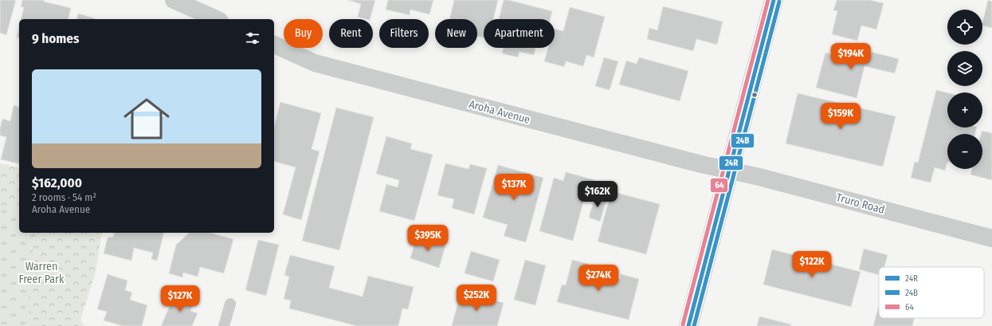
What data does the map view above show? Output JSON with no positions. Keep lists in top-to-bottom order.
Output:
{
  "streets": {
    "street": ["Aroha Avenue", "Truro Road"]
  },
  "crossings": [
    ["Aroha Avenue", "Truro Road"]
  ],
  "parks": ["Warren Freer Park"],
  "lines": ["transit line 24R", "transit line 64", "transit line 24B"],
  "legend": ["24R", "24B", "64"],
  "page": {
    "map_buttons": ["+", "−"],
    "chip": [
      "Buy",
      "Rent",
      "Filters",
      "New",
      "Apartment"
    ],
    "heading": "9 homes",
    "price": [
      "$194K",
      "$159K",
      "$137K",
      "$162K",
      "$395K",
      "$122K",
      "$274K",
      "$252K",
      "$127K"
    ],
    "list": [
      {
        "name": "$162,000",
        "note": "2 rooms · 54 m² · Aroha Avenue"
      }
    ]
  }
}
